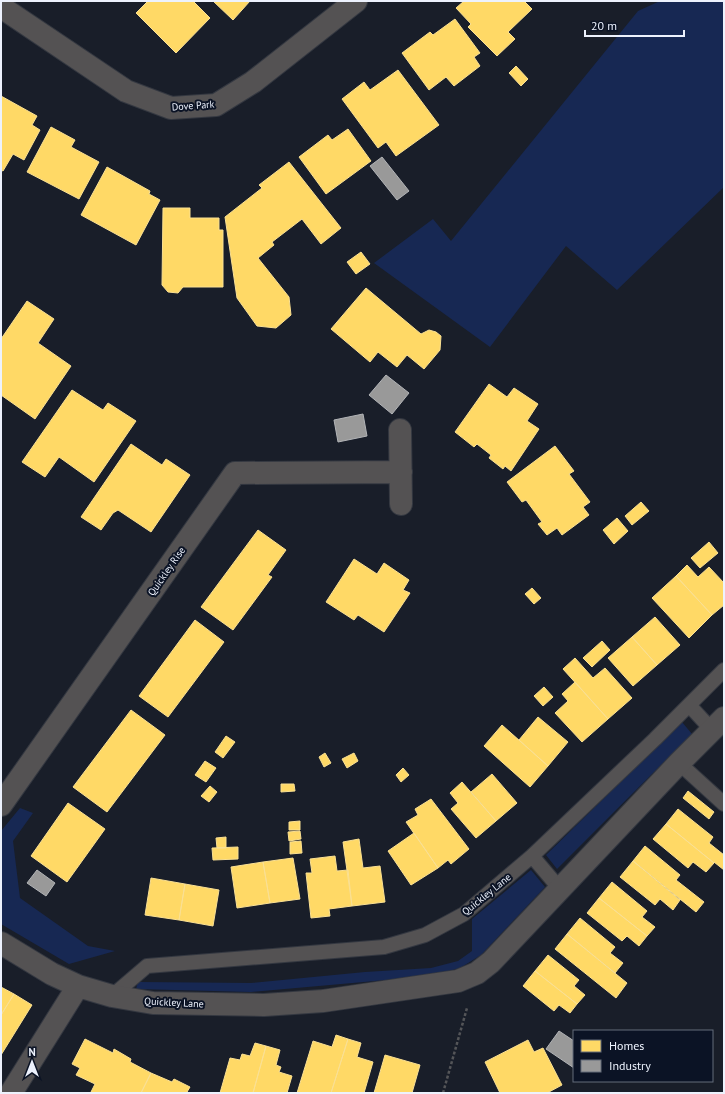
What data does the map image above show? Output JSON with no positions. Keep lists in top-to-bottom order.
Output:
{
  "streets": {
    "street": ["Dove Park", "Quickley Rise", "Quickley Lane"]
  },
  "legend": ["Homes", "Industry"],
  "scale_bar": "20 m",
  "north": "top"
}
